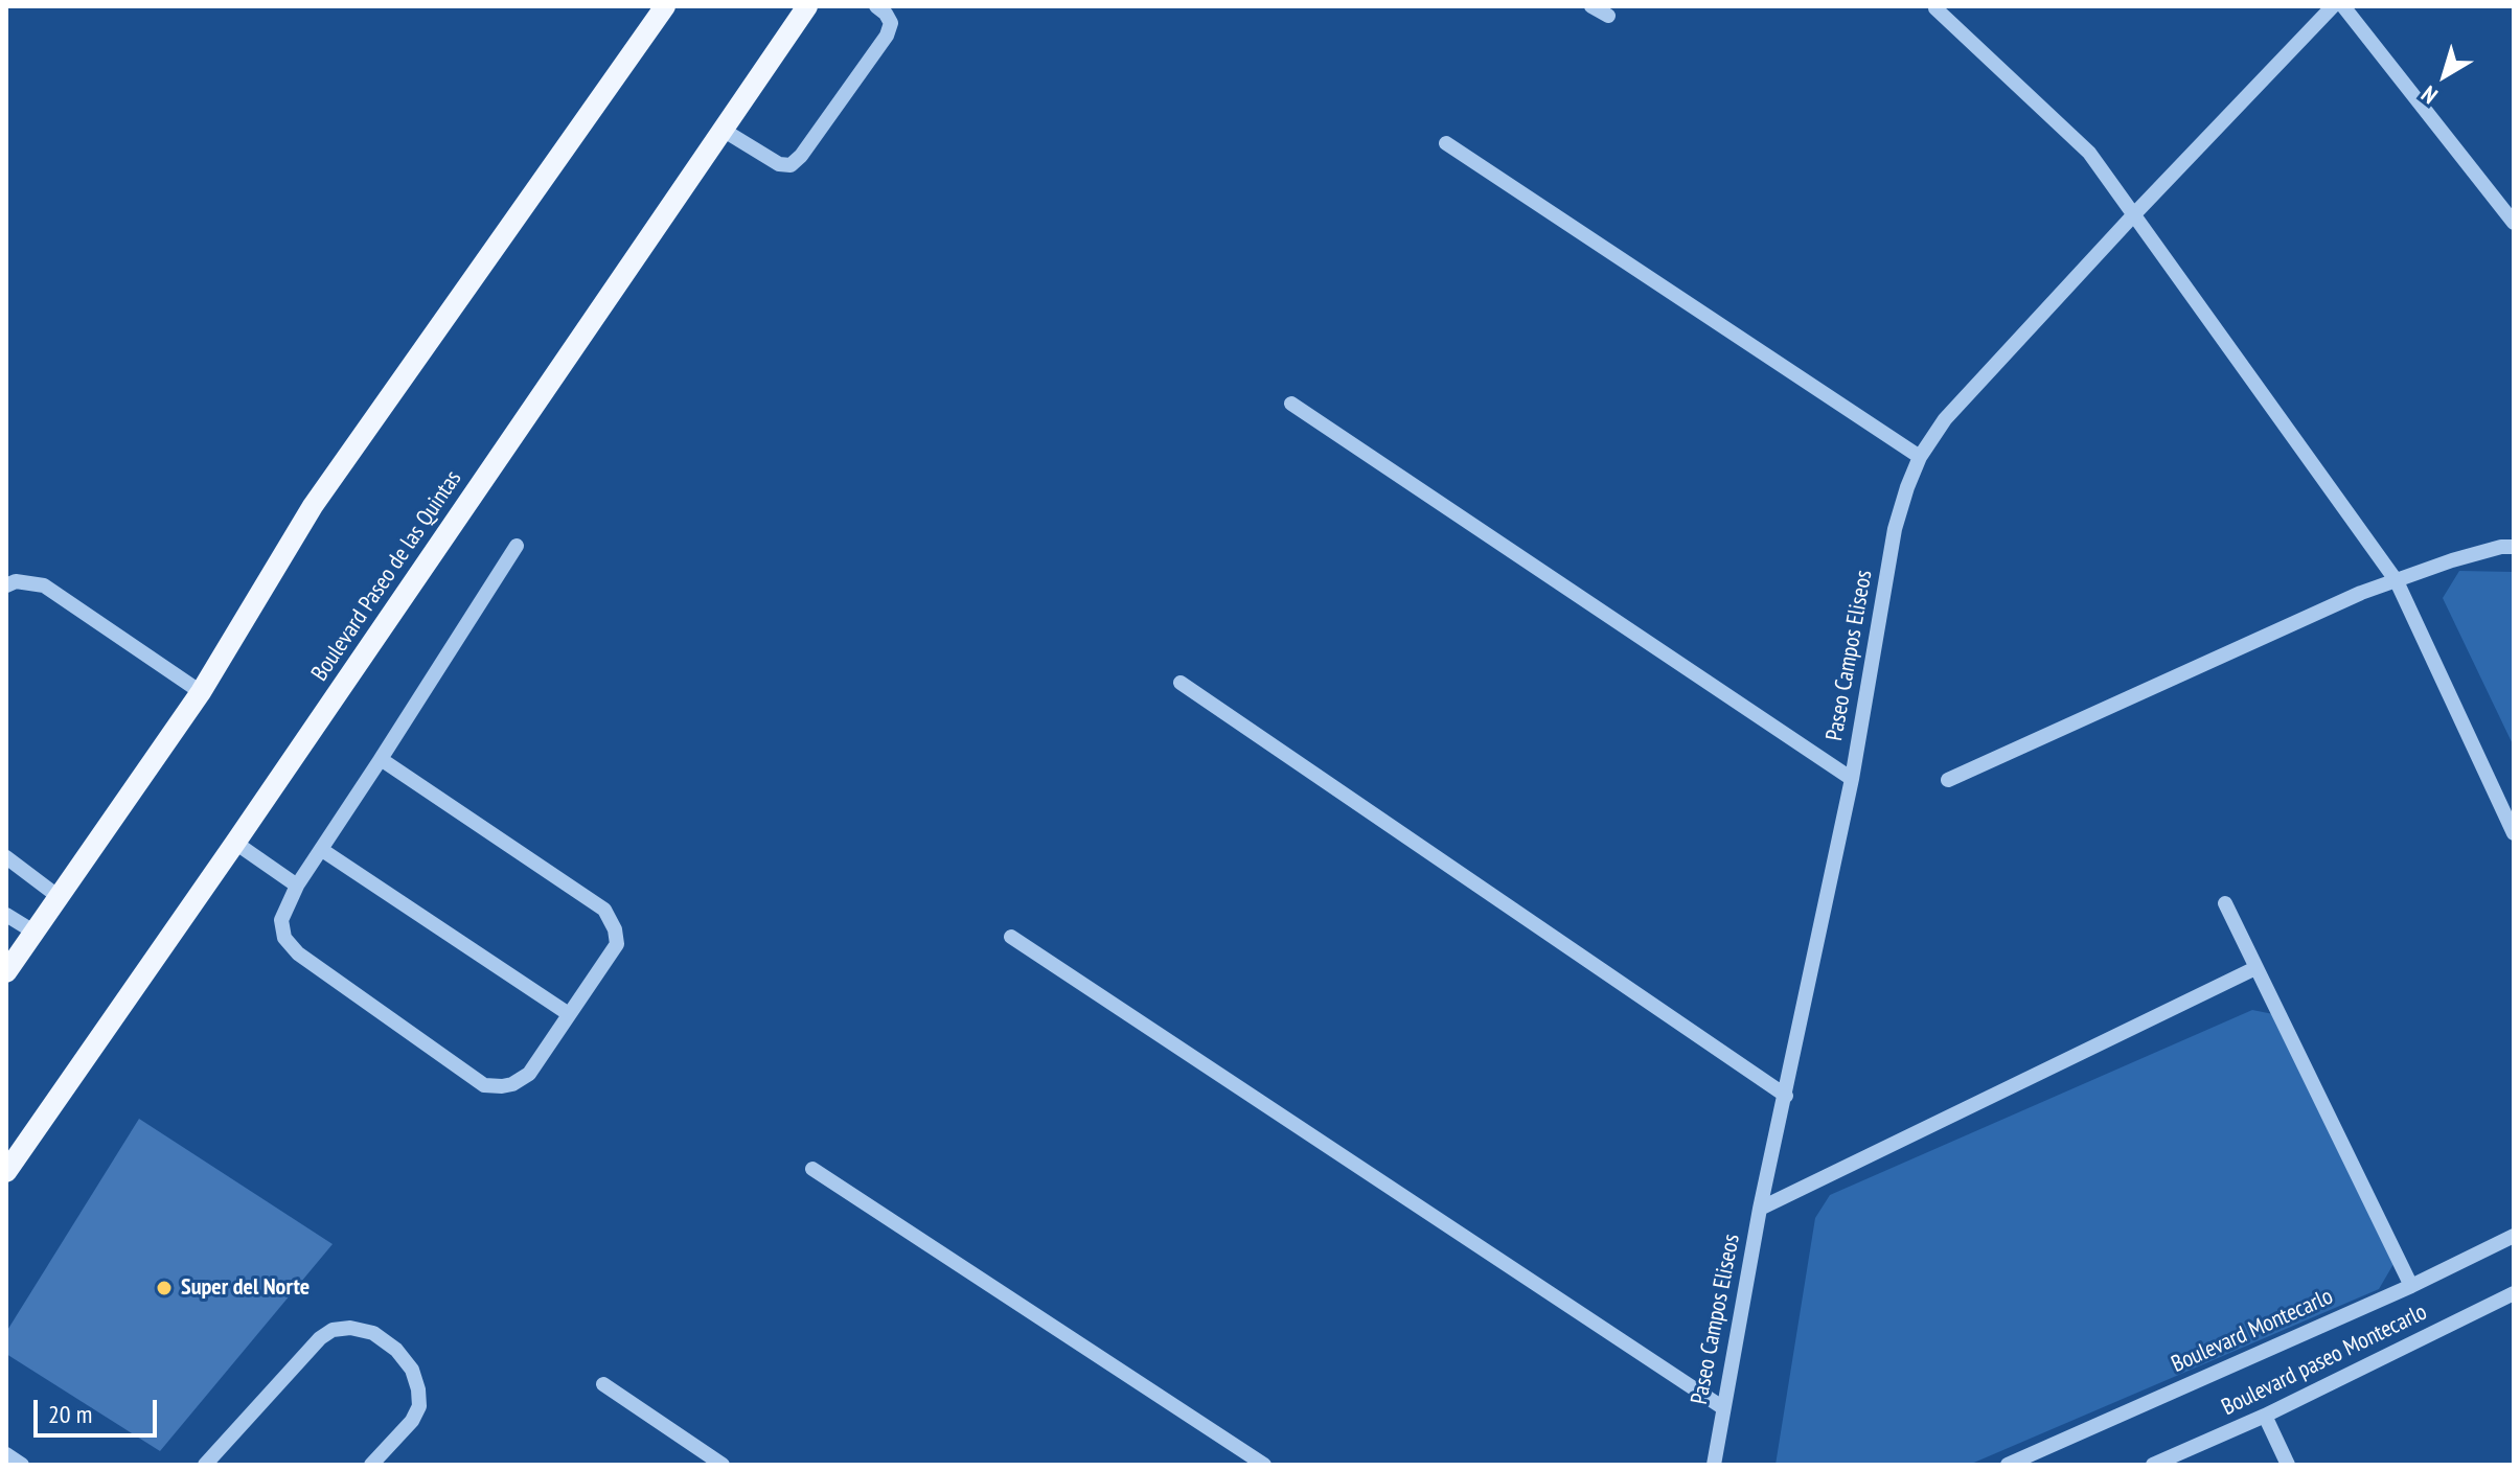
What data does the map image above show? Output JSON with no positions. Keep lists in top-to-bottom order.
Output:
{
  "streets": {
    "main road": ["Boulevard Paseo de las Quintas"],
    "street": ["Paseo Campos Eliseos", "Boulevard Montecarlo", "Boulevard paseo Montecarlo"]
  },
  "places": ["Super del Norte"],
  "scale_bar": "20 m",
  "north": "bottom left"
}
